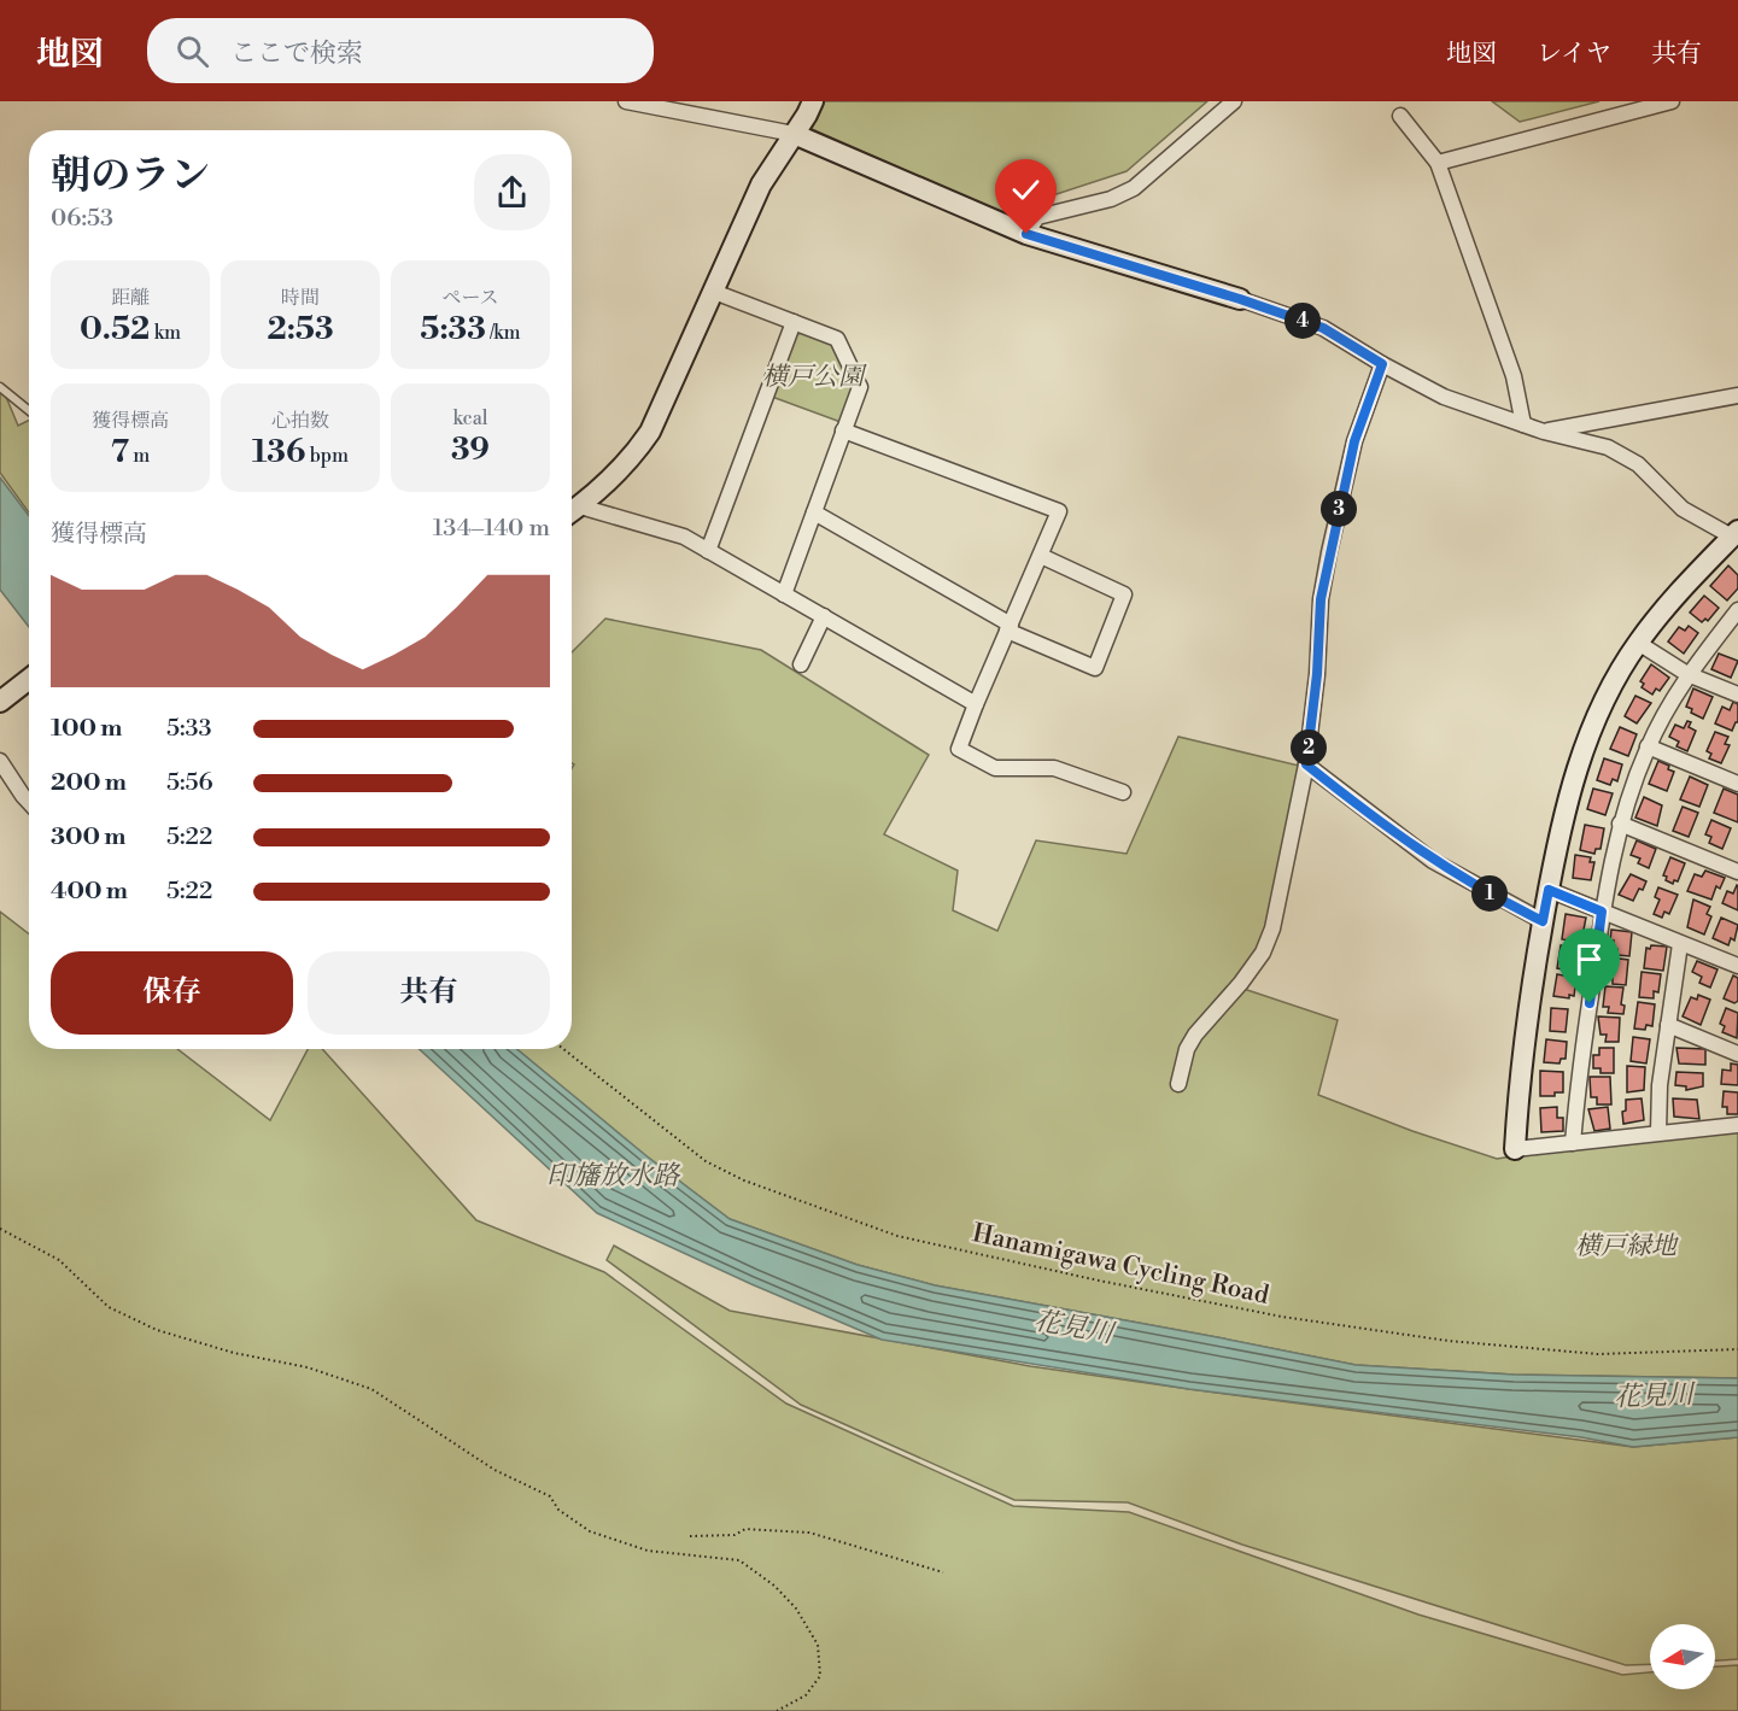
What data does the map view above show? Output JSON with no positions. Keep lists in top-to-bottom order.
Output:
{
  "streets": {
    "path": ["Hanamigawa Cycling Road"]
  },
  "water": ["印旛放水路", "花見川"],
  "parks": ["横戸公園", "横戸緑地"],
  "north": "left",
  "page": {
    "header": "地図",
    "search": "ここで検索",
    "nav": ["地図", "レイヤ", "共有"],
    "heading": ["朝のラン", "06:53"],
    "stats": [
      ["距離", "0.52 km"],
      ["時間", "2:53"],
      ["ペース", "5:33 /km"],
      ["獲得標高", "7 m"],
      ["心拍数", "136 bpm"],
      ["kcal", "39"]
    ],
    "pins": [
      "4",
      "3",
      "2",
      "1"
    ],
    "chart": ["獲得標高", "134–140 m"],
    "list": [
      {
        "name": "100 m",
        "note": "5:33"
      },
      {
        "name": "200 m",
        "note": "5:56"
      },
      {
        "name": "300 m",
        "note": "5:22"
      },
      {
        "name": "400 m",
        "note": "5:22"
      }
    ],
    "buttons": ["保存", "共有"]
  }
}
